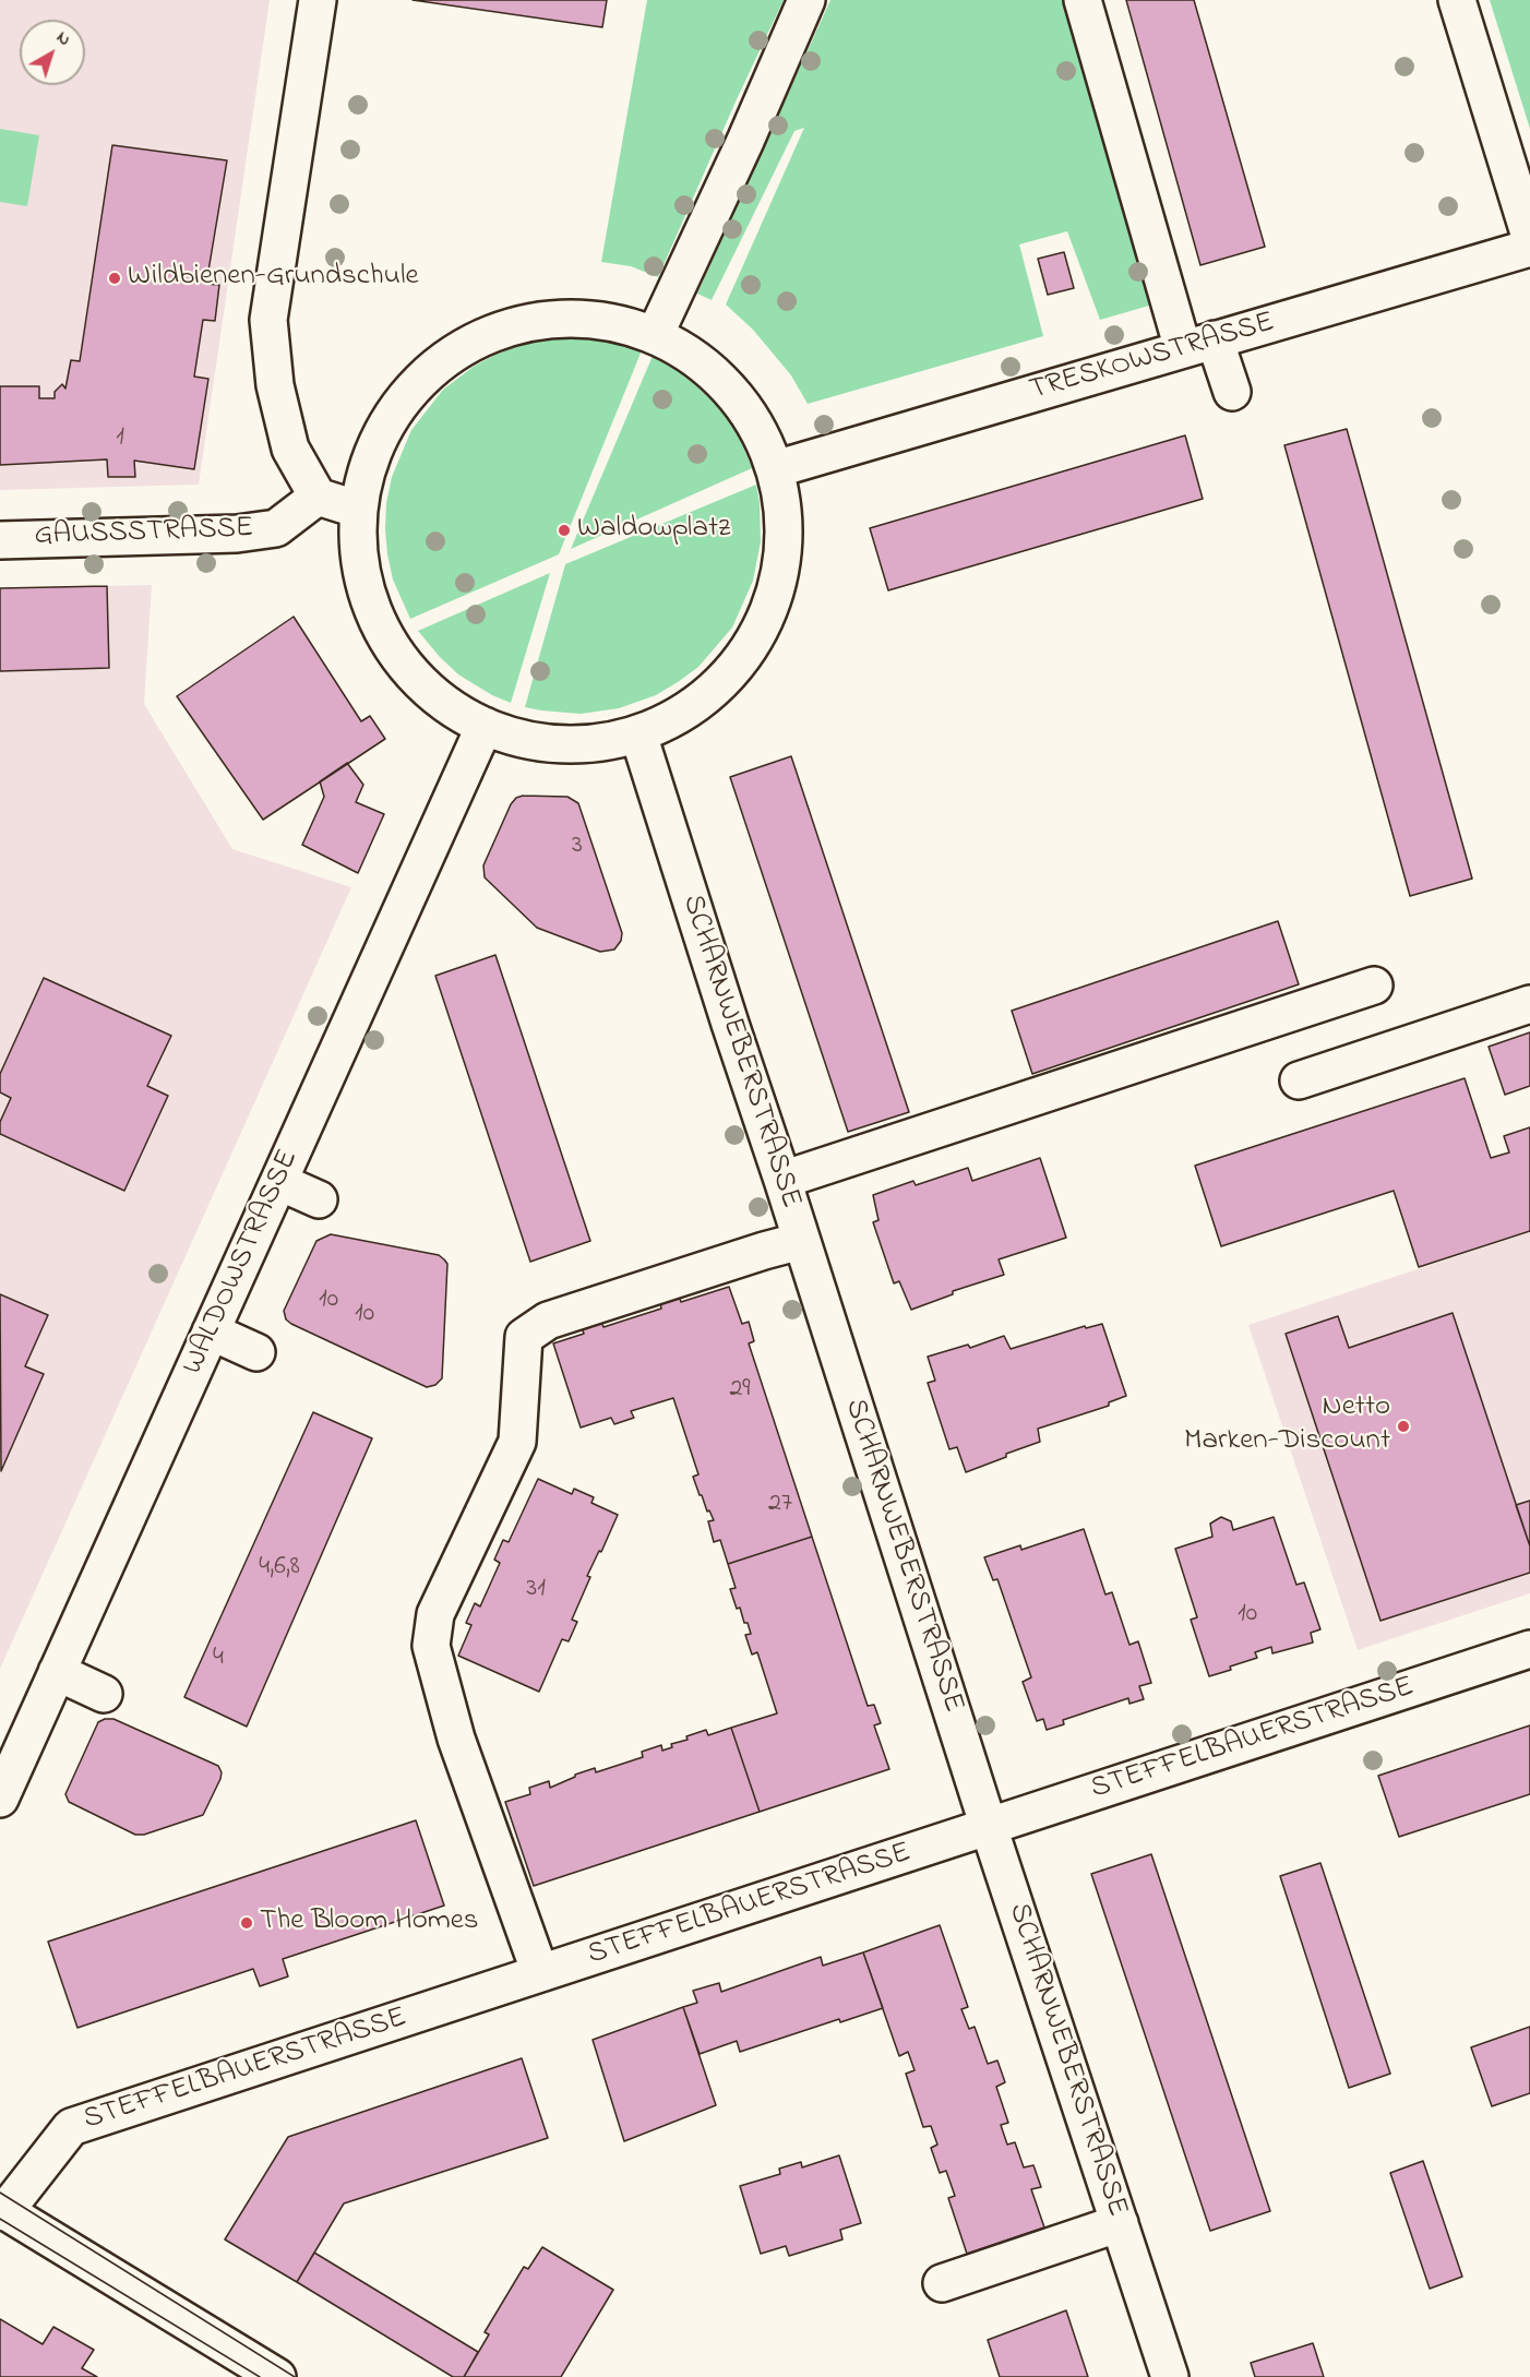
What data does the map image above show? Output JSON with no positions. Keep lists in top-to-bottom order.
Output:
{
  "streets": {
    "street": [
      "TRESKOWSTRASSE",
      "GAUSSSTRASSE",
      "SCHARNWEBERSTRASSE",
      "WALDOWSTRASSE",
      "STEFFELBAUERSTRASSE"
    ]
  },
  "crossings": [
    ["SCHARNWEBERSTRASSE", "STEFFELBAUERSTRASSE"]
  ],
  "places": [
    "Wildbienen-Grundschule",
    "Waldowplatz",
    "Netto Marken-Discount",
    "The Bloom Homes"
  ],
  "house_numbers": [
    "1",
    "3",
    "10",
    "10",
    "29",
    "27",
    "4,6,8",
    "31",
    "10",
    "4"
  ],
  "north": "top right"
}
